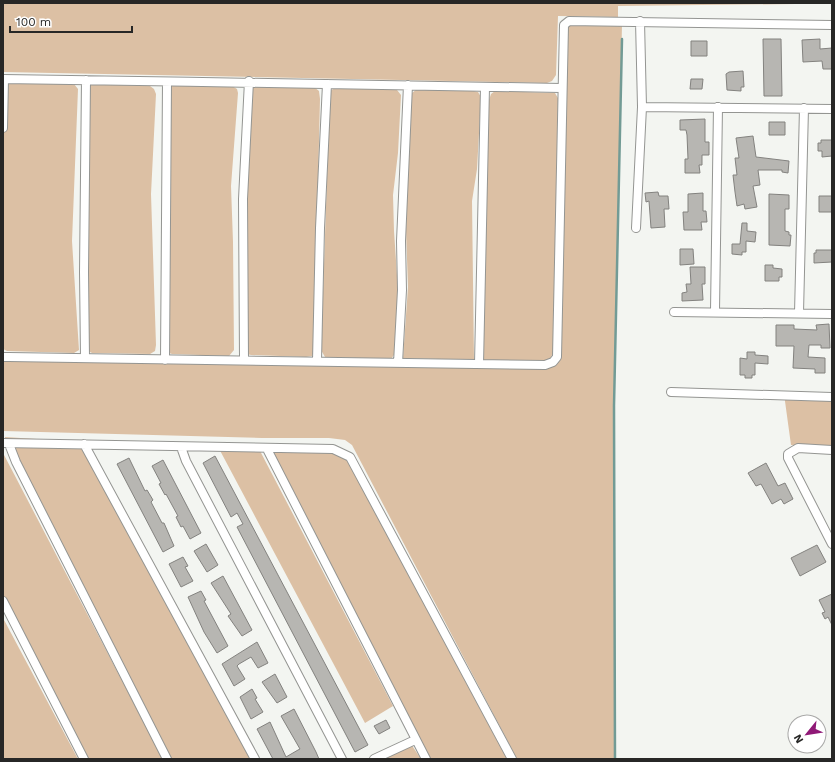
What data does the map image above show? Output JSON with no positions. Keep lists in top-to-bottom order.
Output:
{
  "scale_bar": "100 m",
  "north": "bottom left"
}
